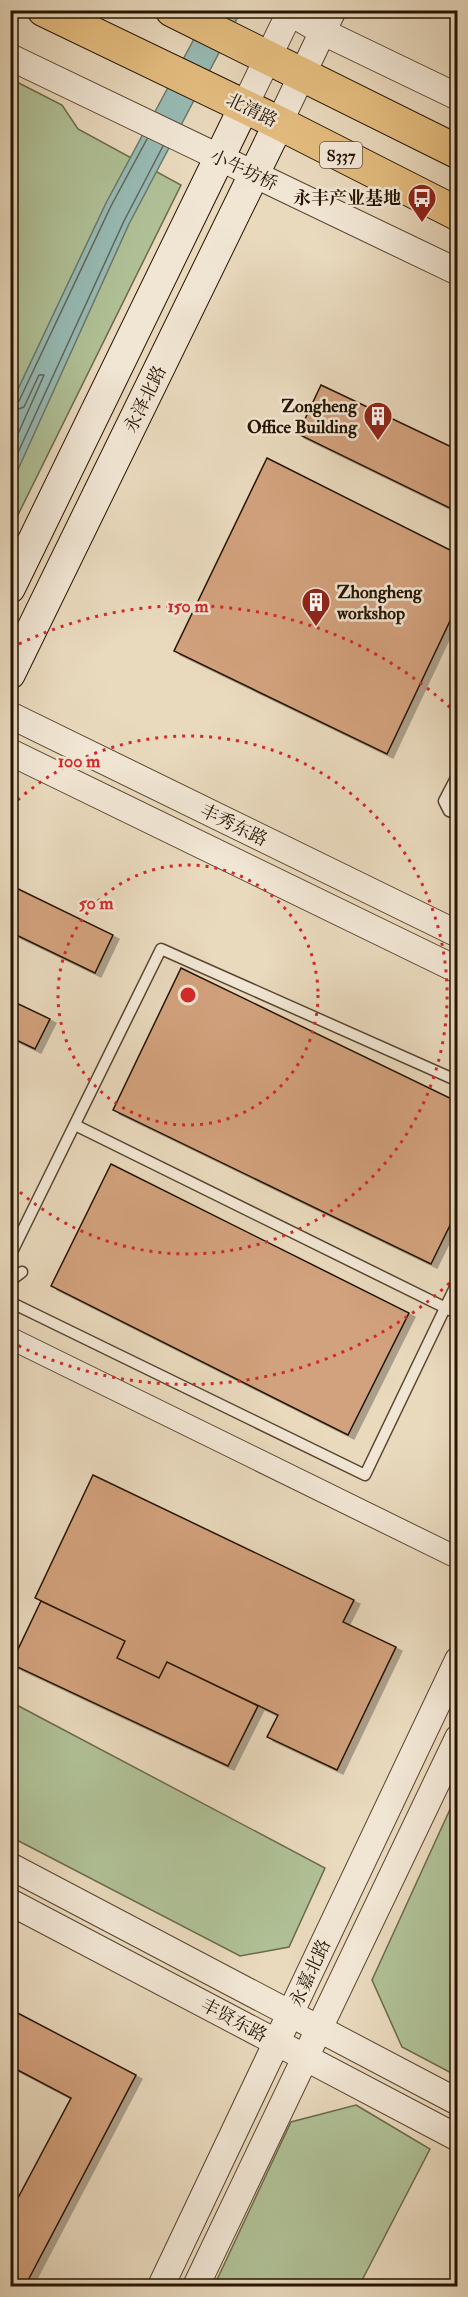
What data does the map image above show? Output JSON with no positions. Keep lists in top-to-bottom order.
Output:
{
  "streets": {
    "main road": ["北清路", "S337", "永泽北路"],
    "street": [
      "小牛坊桥",
      "丰秀东路",
      "永嘉北路",
      "丰贤东路"
    ]
  },
  "crossings": [
    ["北清路", "永泽北路"],
    ["小牛坊桥", "永泽北路"],
    ["永嘉北路", "丰贤东路"]
  ],
  "places": {
    "bus stop": ["永丰产业基地"],
    "building": ["Zongheng Office Building", "Zhongheng workshop"]
  },
  "rings": ["150 m", "100 m", "50 m"]
}
